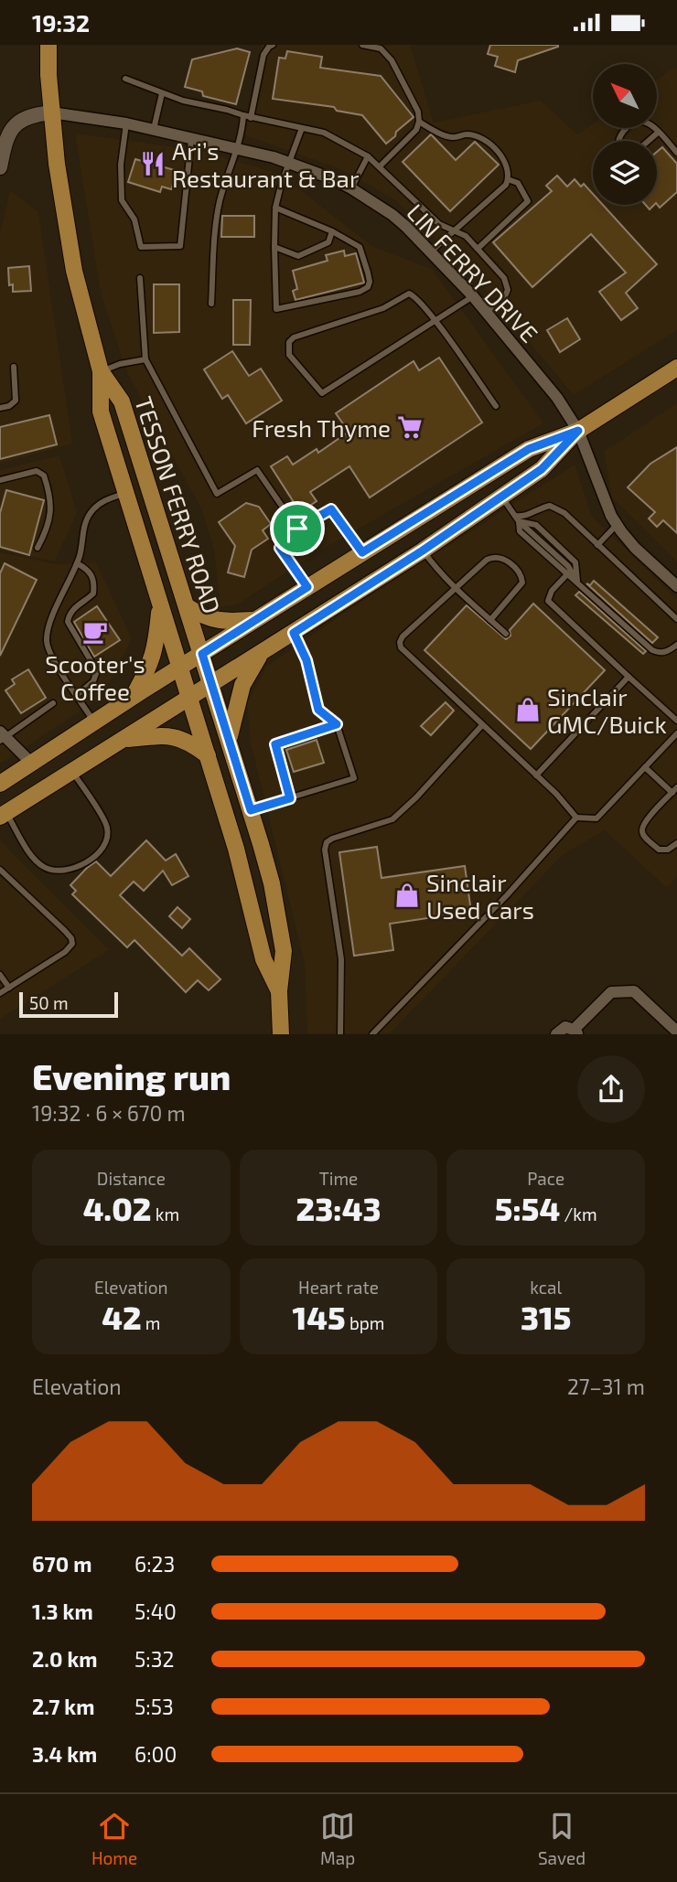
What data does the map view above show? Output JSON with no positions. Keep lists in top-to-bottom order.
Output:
{
  "streets": {
    "main road": ["TESSON FERRY ROAD"],
    "street": ["LIN FERRY DRIVE"]
  },
  "crossings": [
    ["LIN FERRY DRIVE", "TESSON FERRY ROAD"]
  ],
  "places": {
    "restaurant": ["Ari’s Restaurant & Bar"],
    "supermarket": ["Fresh Thyme"],
    "cafe": ["Scooter's Coffee"],
    "shop": ["Sinclair GMC/Buick", "Sinclair Used Cars"]
  },
  "scale_bar": "50 m",
  "north": "top left",
  "page": {
    "status": "19:32",
    "scale": "50 m",
    "heading": ["Evening run", "19:32 · 6 × 670 m"],
    "stats": [
      ["Distance", "4.02 km"],
      ["Time", "23:43"],
      ["Pace", "5:54 /km"],
      ["Elevation", "42 m"],
      ["Heart rate", "145 bpm"],
      ["kcal", "315"]
    ],
    "chart": ["Elevation", "27–31 m"],
    "list": [
      {
        "name": "670 m",
        "note": "6:23"
      },
      {
        "name": "1.3 km",
        "note": "5:40"
      },
      {
        "name": "2.0 km",
        "note": "5:32"
      },
      {
        "name": "2.7 km",
        "note": "5:53"
      },
      {
        "name": "3.4 km",
        "note": "6:00"
      }
    ],
    "tabs": ["Home", "Map", "Saved"]
  }
}
